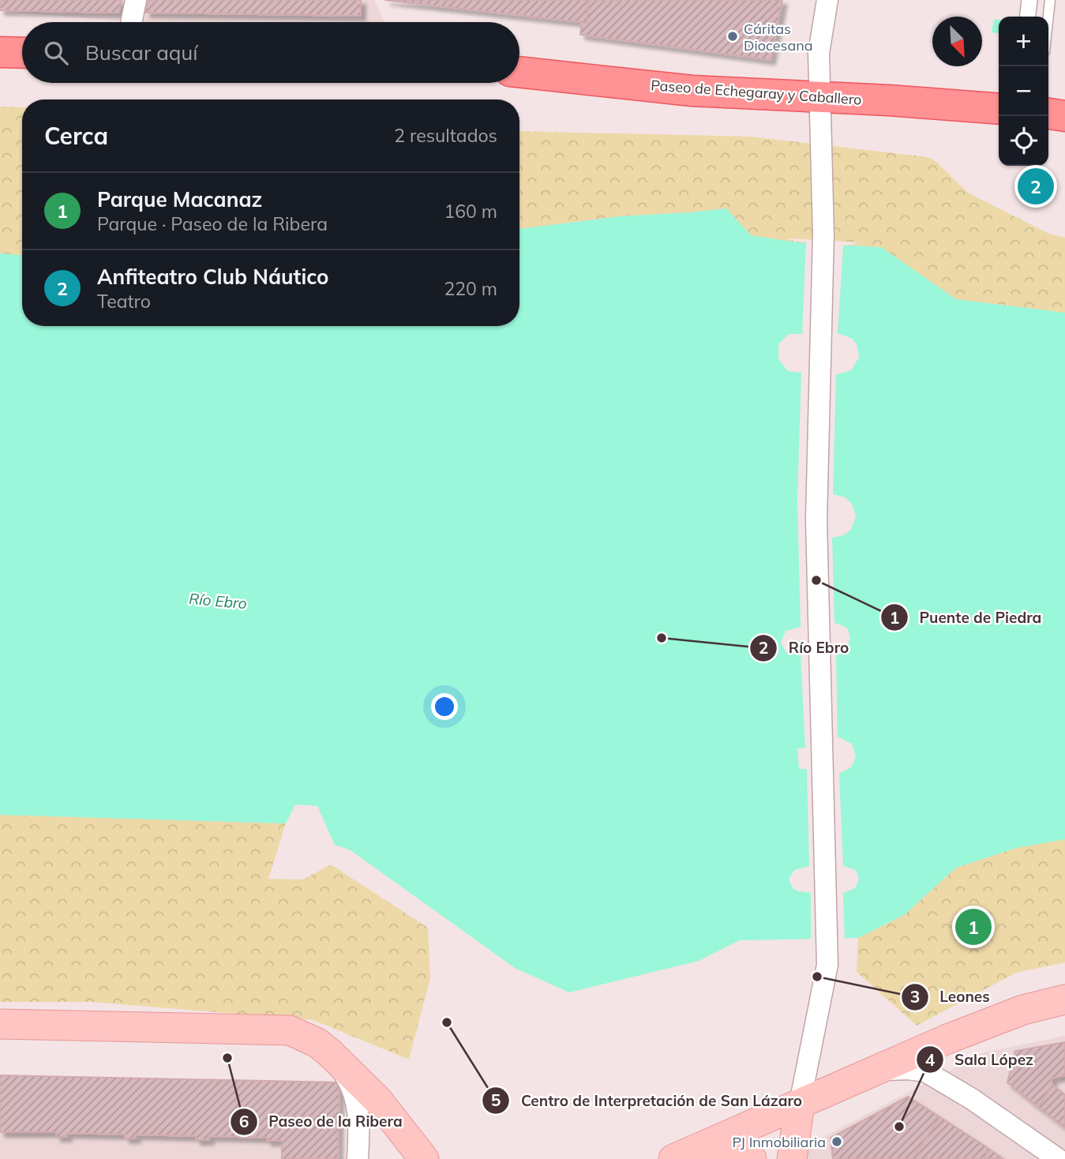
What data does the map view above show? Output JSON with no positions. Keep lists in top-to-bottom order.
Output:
{
  "streets": {
    "main road": ["Paseo de Echegaray y Caballero"]
  },
  "water": ["Río Ebro"],
  "places": [
    "Cáritas Diocesana",
    "Puente de Piedra",
    "Río Ebro",
    "Leones",
    "Centro de Interpretación de San Lázaro",
    "Paseo de la Ribera",
    "Sala López",
    "PJ Inmobiliaria"
  ],
  "north": "bottom right",
  "page": {
    "map_buttons": ["+", "−"],
    "search": "Buscar aquí",
    "heading": ["Cerca", "2 resultados"],
    "pins": ["2", "1"],
    "list": [
      {
        "mark": "1",
        "name": "Parque Macanaz",
        "note": "Parque · Paseo de la Ribera",
        "value": "160 m"
      },
      {
        "mark": "2",
        "name": "Anfiteatro Club Náutico",
        "note": "Teatro",
        "value": "220 m"
      }
    ]
  }
}
